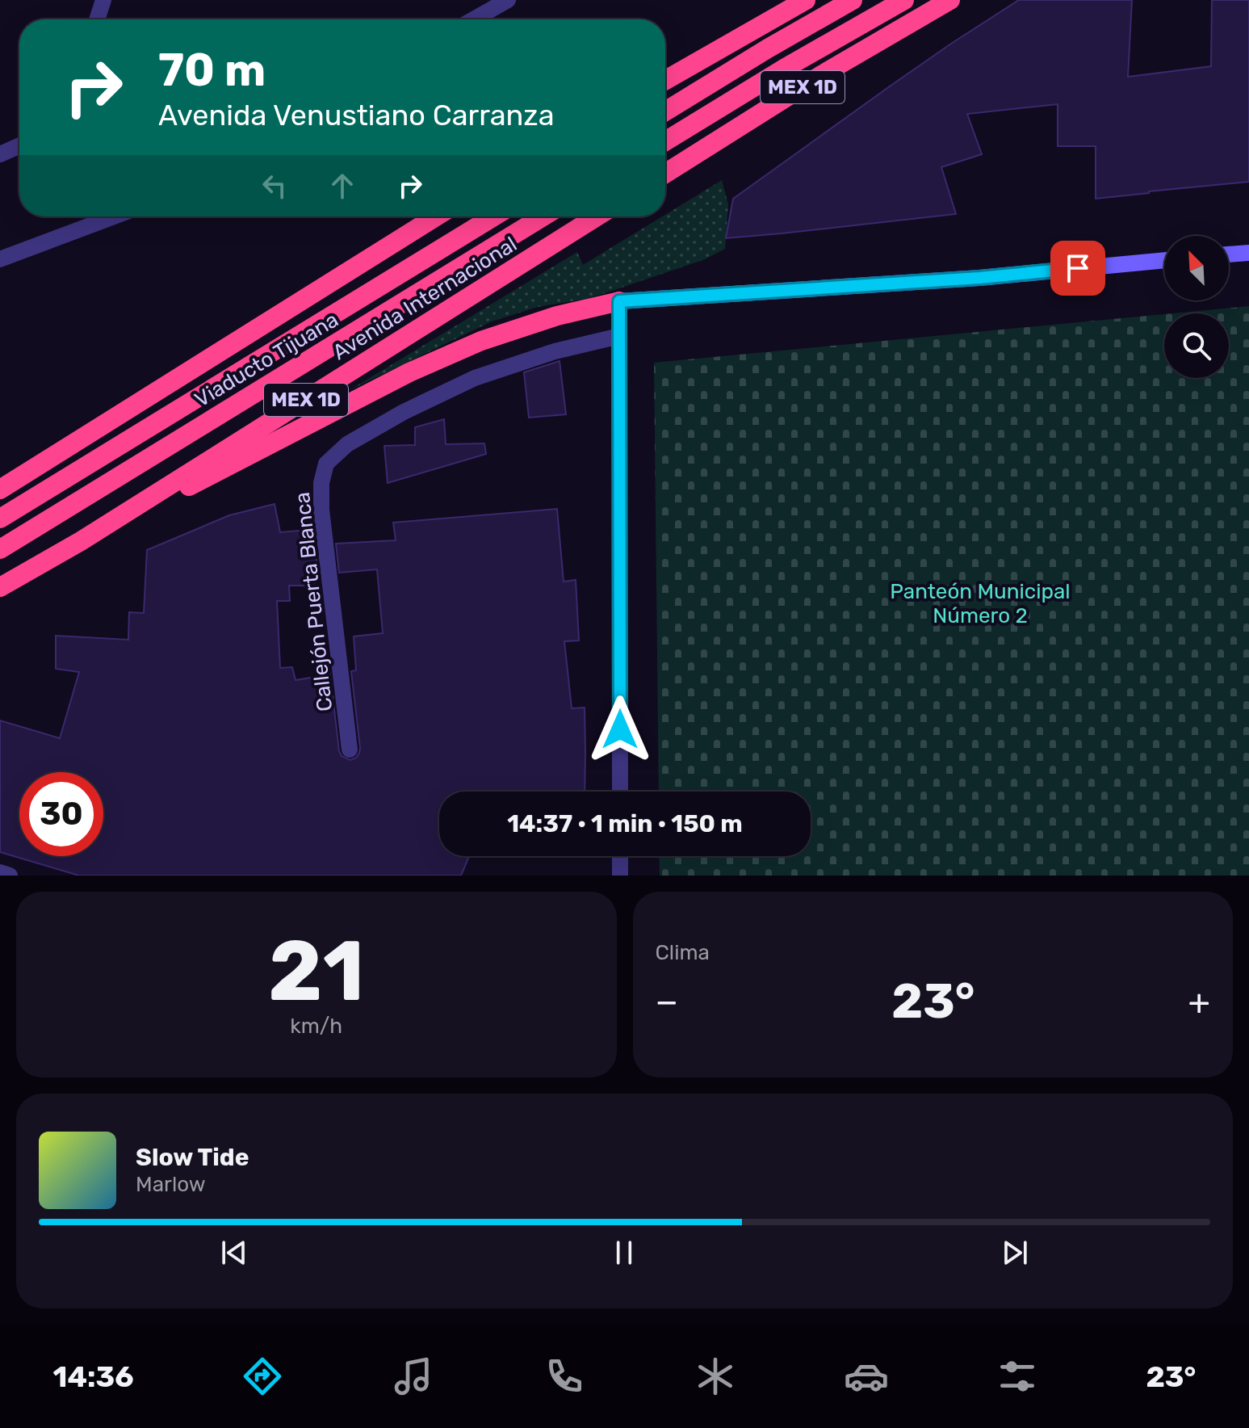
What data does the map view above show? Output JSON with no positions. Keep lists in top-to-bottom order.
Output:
{
  "streets": {
    "highway": ["MEX 1D", "Avenida Internacional", "Viaducto Tijuana"],
    "street": ["Callejón Puerta Blanca"]
  },
  "parks": ["Panteón Municipal Número 2"],
  "north": "top left",
  "page": {
    "turn": ["70 m", "Avenida Venustiano Carranza"],
    "limit": "30",
    "trip": "14:37 · 1 min · 150 m",
    "tile": [
      ["21", "km/h"],
      "Clima"
    ],
    "heat": ["−", "23°", "+"],
    "song": ["Slow Tide", "Marlow"],
    "tabs": ["14:36", "23°"]
  }
}
